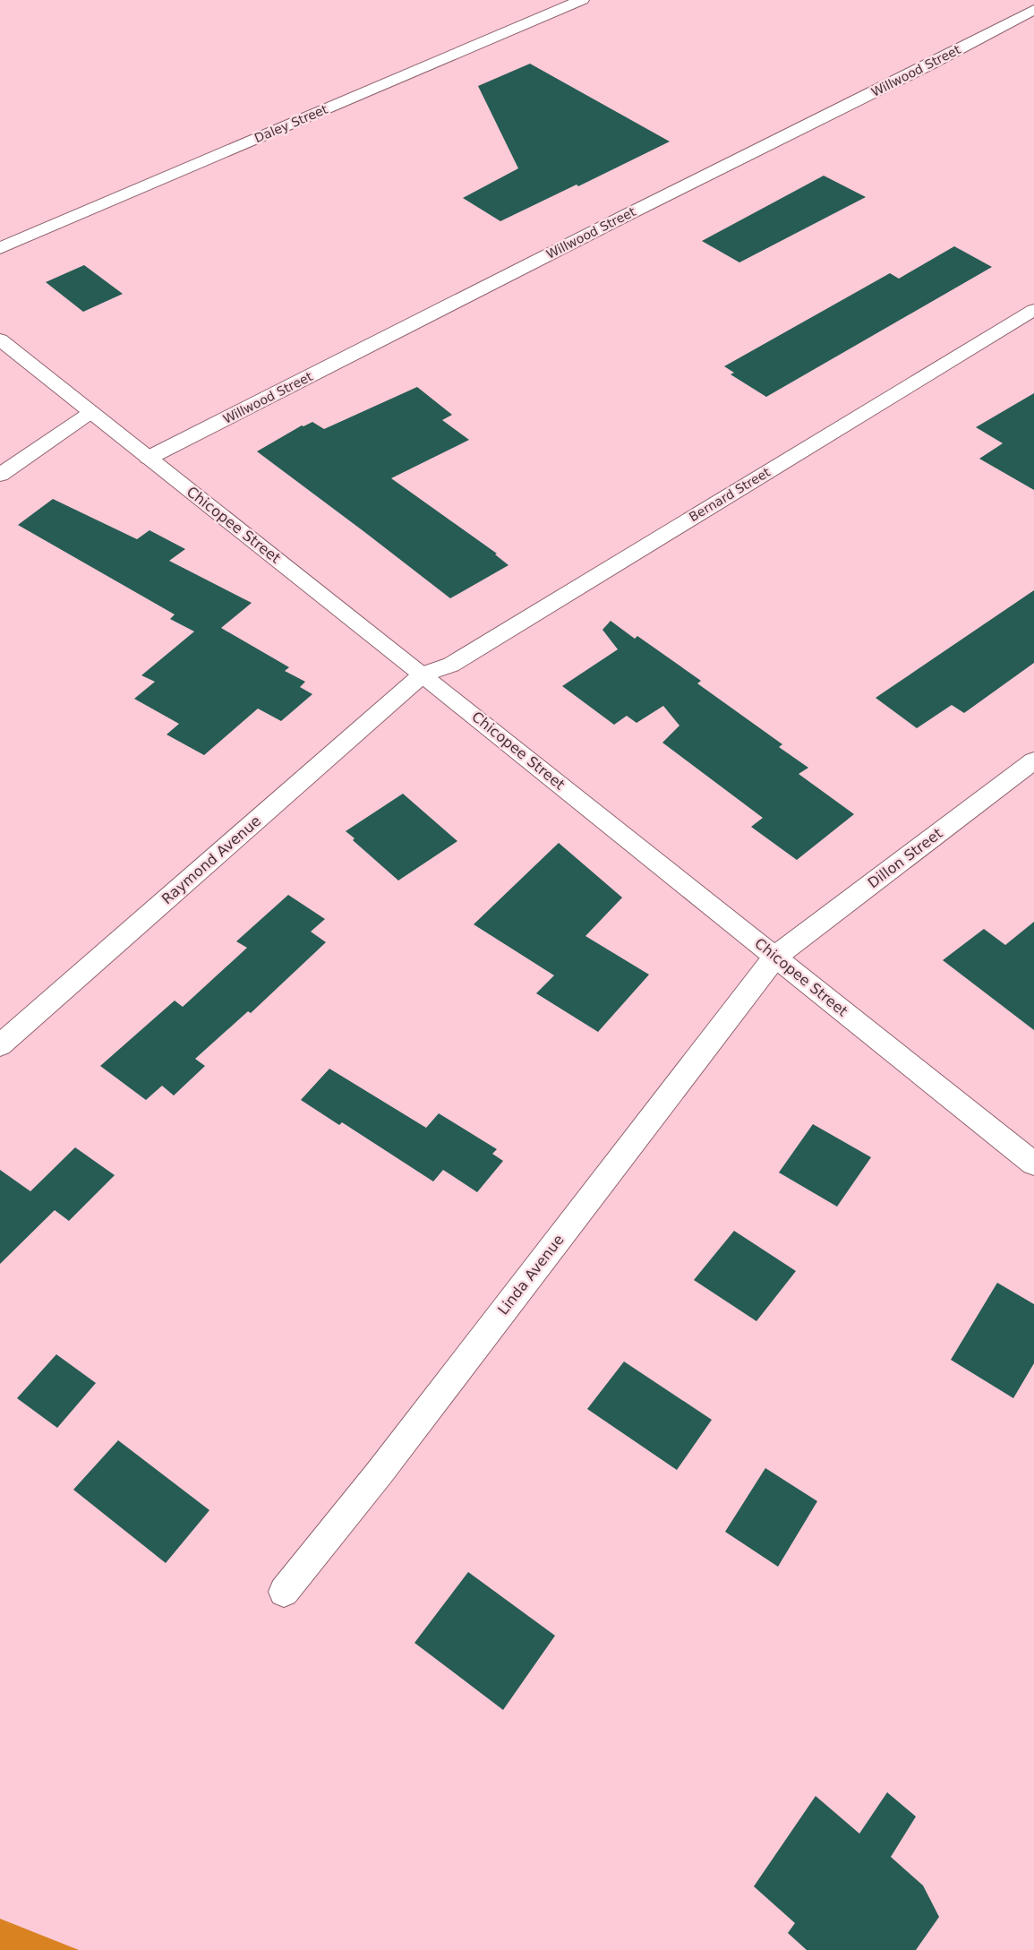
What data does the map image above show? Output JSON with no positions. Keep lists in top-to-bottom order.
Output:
{
  "streets": {
    "street": [
      "Willwood Street",
      "Daley Street",
      "Bernard Street",
      "Chicopee Street",
      "Dillon Street",
      "Raymond Avenue",
      "Linda Avenue"
    ]
  },
  "crossings": [
    ["Willwood Street", "Chicopee Street"],
    ["Bernard Street", "Chicopee Street"],
    ["Bernard Street", "Raymond Avenue"],
    ["Chicopee Street", "Dillon Street"],
    ["Chicopee Street", "Raymond Avenue"],
    ["Chicopee Street", "Linda Avenue"],
    ["Dillon Street", "Linda Avenue"]
  ]
}
